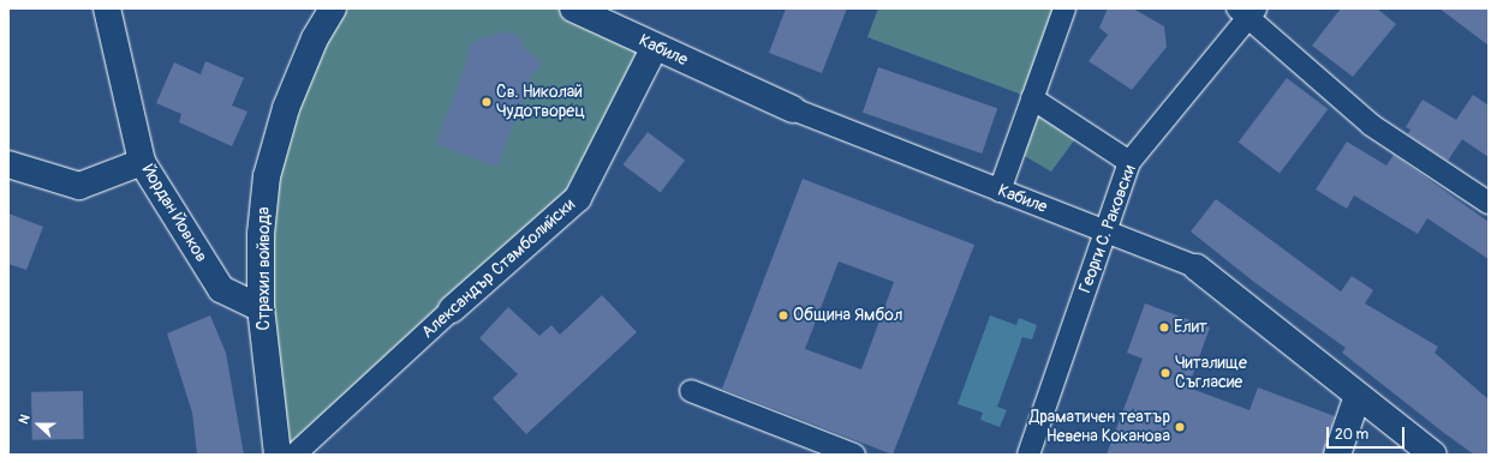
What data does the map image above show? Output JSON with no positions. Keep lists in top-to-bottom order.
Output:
{
  "streets": {
    "street": [
      "Кабиле",
      "Йордан Йовков",
      "Георги С. Раковски",
      "Страхил войвода",
      "Александър Стамболийски"
    ]
  },
  "crossings": [
    ["Кабиле", "Георги С. Раковски"],
    ["Кабиле", "Александър Стамболийски"],
    ["Йордан Йовков", "Страхил войвода"]
  ],
  "places": [
    "Св. Николай Чудотворец",
    "Община Ямбол",
    "Елит",
    "Читалище Съгласие",
    "Драматичен театър Невена Коканова"
  ],
  "scale_bar": "20 m",
  "north": "left"
}
